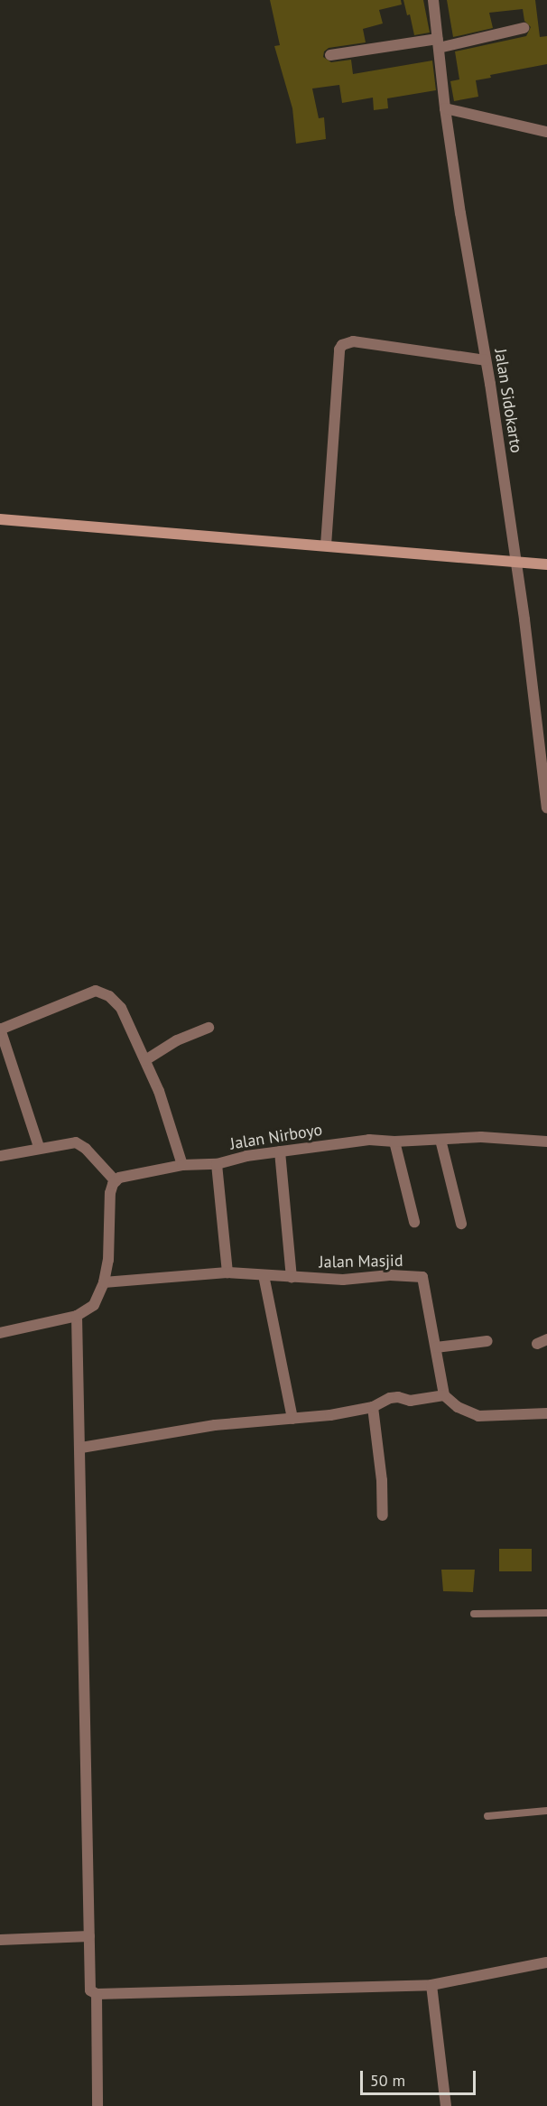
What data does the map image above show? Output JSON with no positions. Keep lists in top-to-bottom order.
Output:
{
  "streets": {
    "street": ["Jalan Sidokarto", "Jalan Nirboyo", "Jalan Masjid"]
  },
  "scale_bar": "50 m"
}
